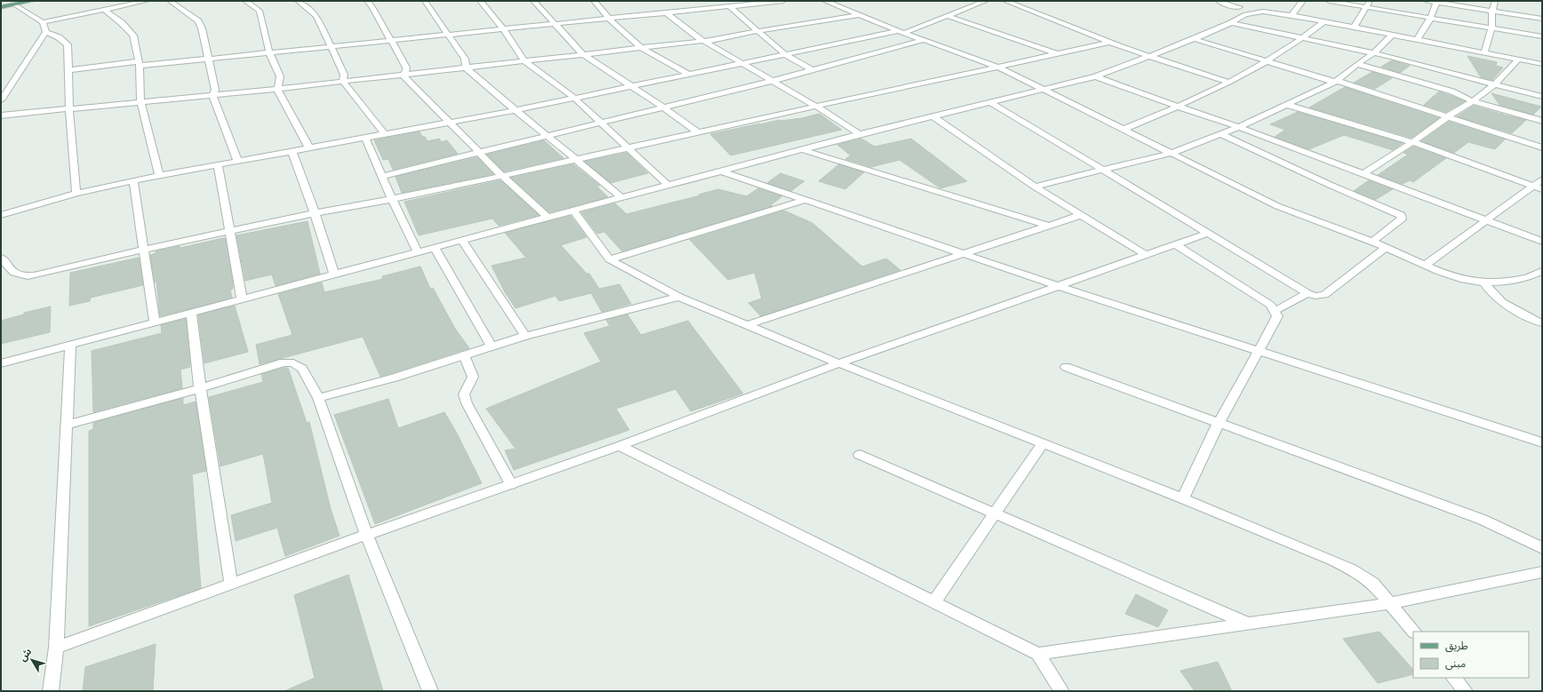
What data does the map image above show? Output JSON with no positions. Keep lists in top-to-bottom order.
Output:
{
  "legend": ["طريق", "مبنى"],
  "north": "top left"
}
